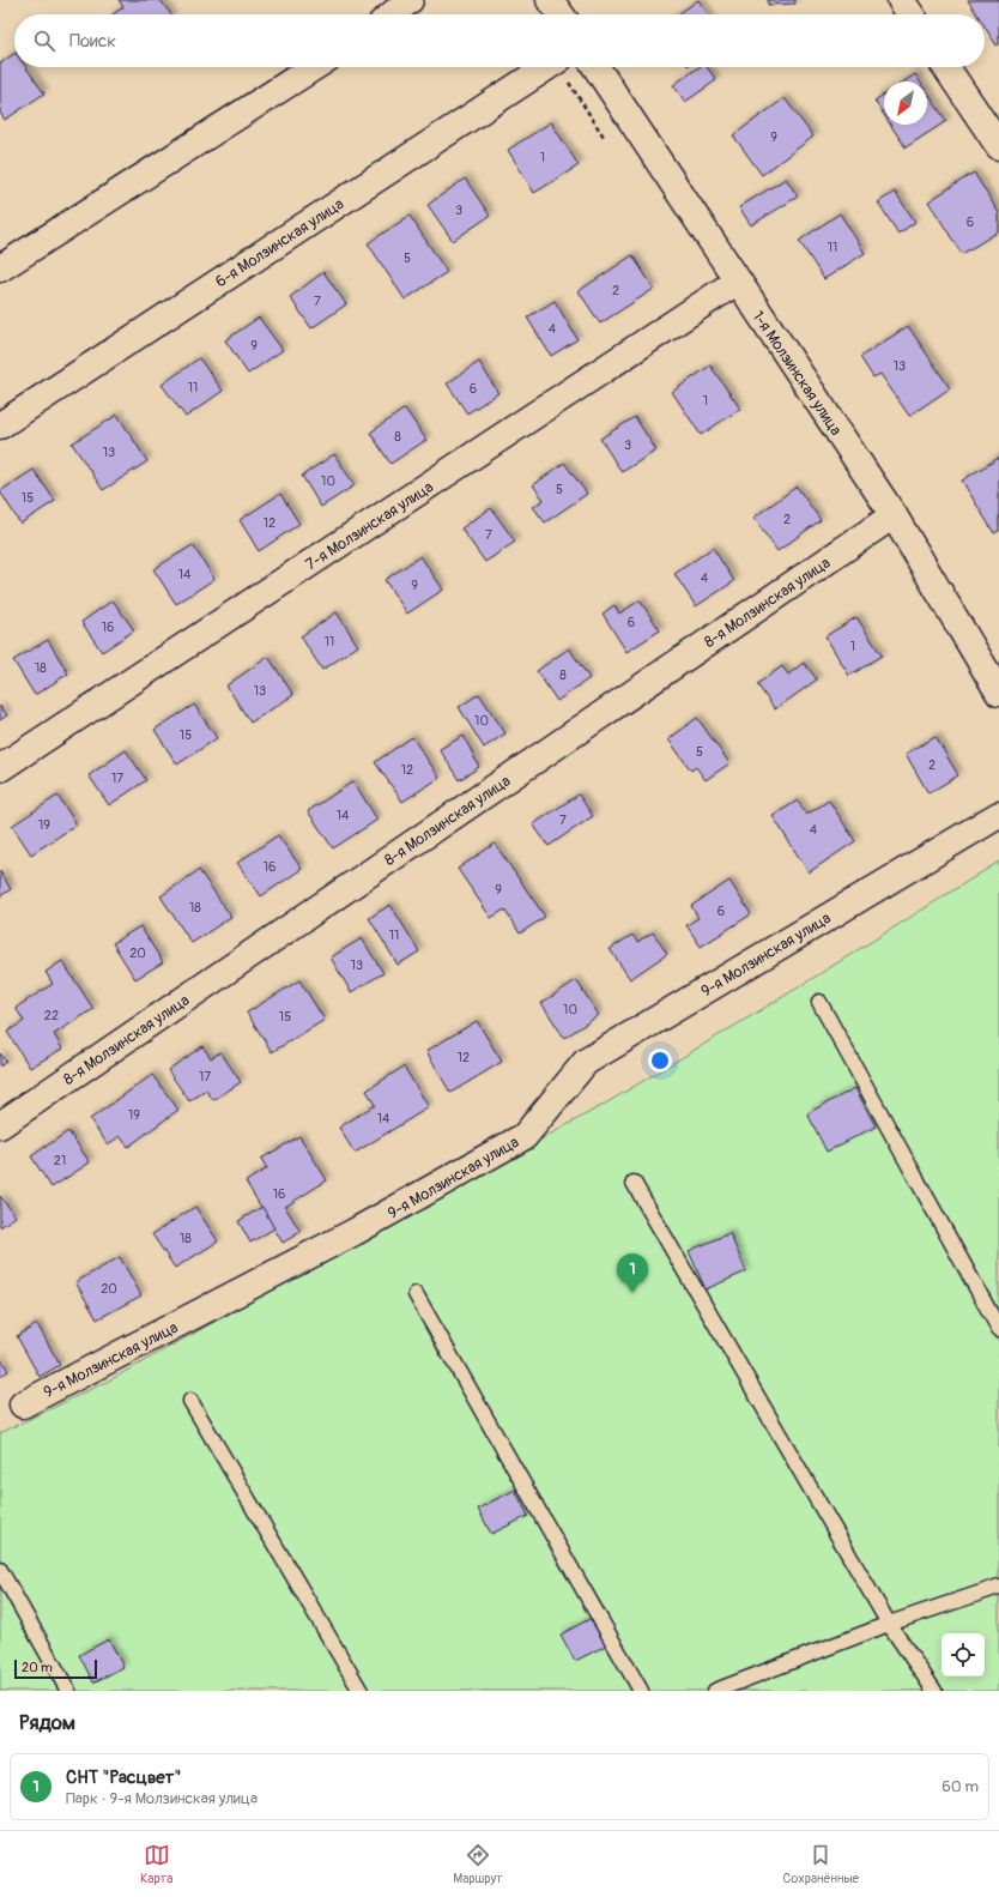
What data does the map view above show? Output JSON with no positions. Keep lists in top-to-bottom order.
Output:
{
  "streets": {
    "street": [
      "6-я Молзинская улица",
      "1-я Молзинская улица",
      "7-я Молзинская улица",
      "8-я Молзинская улица",
      "9-я Молзинская улица"
    ]
  },
  "crossings": [
    ["1-я Молзинская улица", "7-я Молзинская улица"],
    ["1-я Молзинская улица", "8-я Молзинская улица"]
  ],
  "house_numbers": [
    "9",
    "1",
    "3",
    "6",
    "11",
    "5",
    "2",
    "7",
    "4",
    "9",
    "13",
    "11",
    "6",
    "1",
    "8",
    "3",
    "13",
    "10",
    "5",
    "15",
    "2",
    "12",
    "7",
    "14",
    "4",
    "9",
    "6",
    "16",
    "11",
    "1",
    "18",
    "8",
    "13",
    "10",
    "15",
    "5",
    "2",
    "12",
    "17",
    "14",
    "7",
    "19",
    "4",
    "16",
    "9",
    "18",
    "6",
    "11",
    "20",
    "13",
    "10",
    "22",
    "15",
    "12",
    "17",
    "19",
    "14",
    "21",
    "16",
    "18",
    "20"
  ],
  "scale_bar": "20 m",
  "north": "bottom left",
  "page": {
    "search": "Поиск",
    "pins": "1",
    "scale": "20 m",
    "heading": "Рядом",
    "list": [
      {
        "mark": "1",
        "name": "СНТ \"Расцвет\"",
        "note": "Парк · 9-я Молзинская улица",
        "value": "60 m"
      }
    ],
    "nav": ["Карта", "Маршрут", "Сохранённые"]
  }
}
